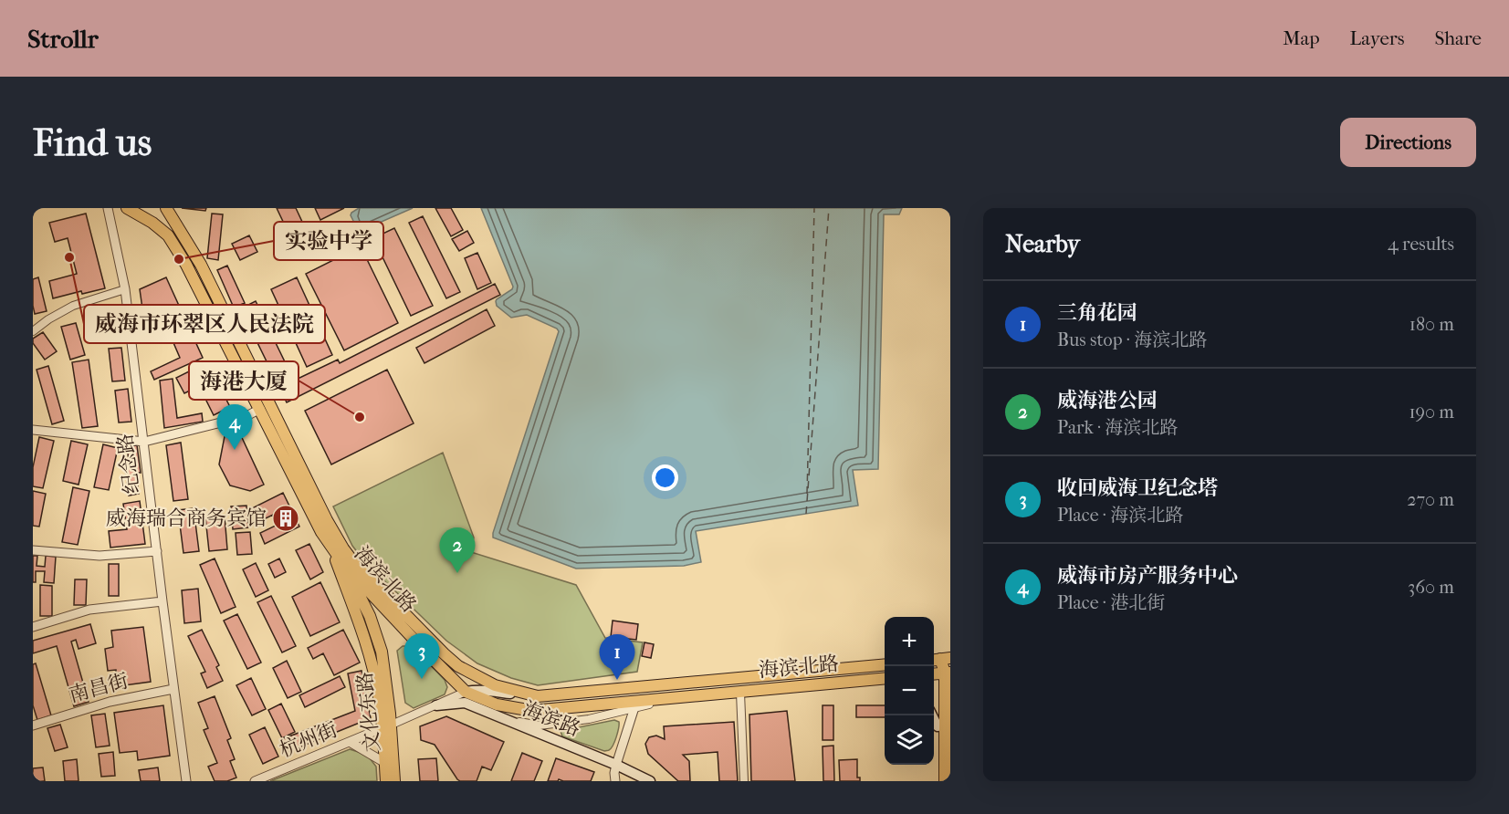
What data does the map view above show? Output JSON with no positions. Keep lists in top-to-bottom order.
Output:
{
  "streets": {
    "main road": ["海滨北路", "文化东路", "海滨路"],
    "street": ["纪念路", "南昌街", "杭州街"]
  },
  "crossings": [
    ["纪念路", "南昌街"],
    ["海滨北路", "文化东路"],
    ["海滨北路", "杭州街"],
    ["文化东路", "杭州街"],
    ["海滨路", "杭州街"]
  ],
  "places": {
    "other": ["威海市环翠区人民法院", "实验中学", "海港大厦"],
    "building": ["威海瑞合商务宾馆"]
  },
  "page": {
    "header": "Strollr",
    "nav": ["Map", "Layers", "Share"],
    "buttons": "Directions",
    "title": "Find us",
    "heading": ["Nearby", "4 results"],
    "list": [
      {
        "mark": "1",
        "name": "三角花园",
        "note": "Bus stop · 海滨北路",
        "value": "180 m"
      },
      {
        "mark": "2",
        "name": "威海港公园",
        "note": "Park · 海滨北路",
        "value": "190 m"
      },
      {
        "mark": "3",
        "name": "收回威海卫纪念塔",
        "note": "Place · 海滨北路",
        "value": "270 m"
      },
      {
        "mark": "4",
        "name": "威海市房产服务中心",
        "note": "Place · 港北街",
        "value": "360 m"
      }
    ],
    "pins": [
      "4",
      "2",
      "3",
      "1"
    ],
    "map_buttons": ["+", "−"]
  }
}
